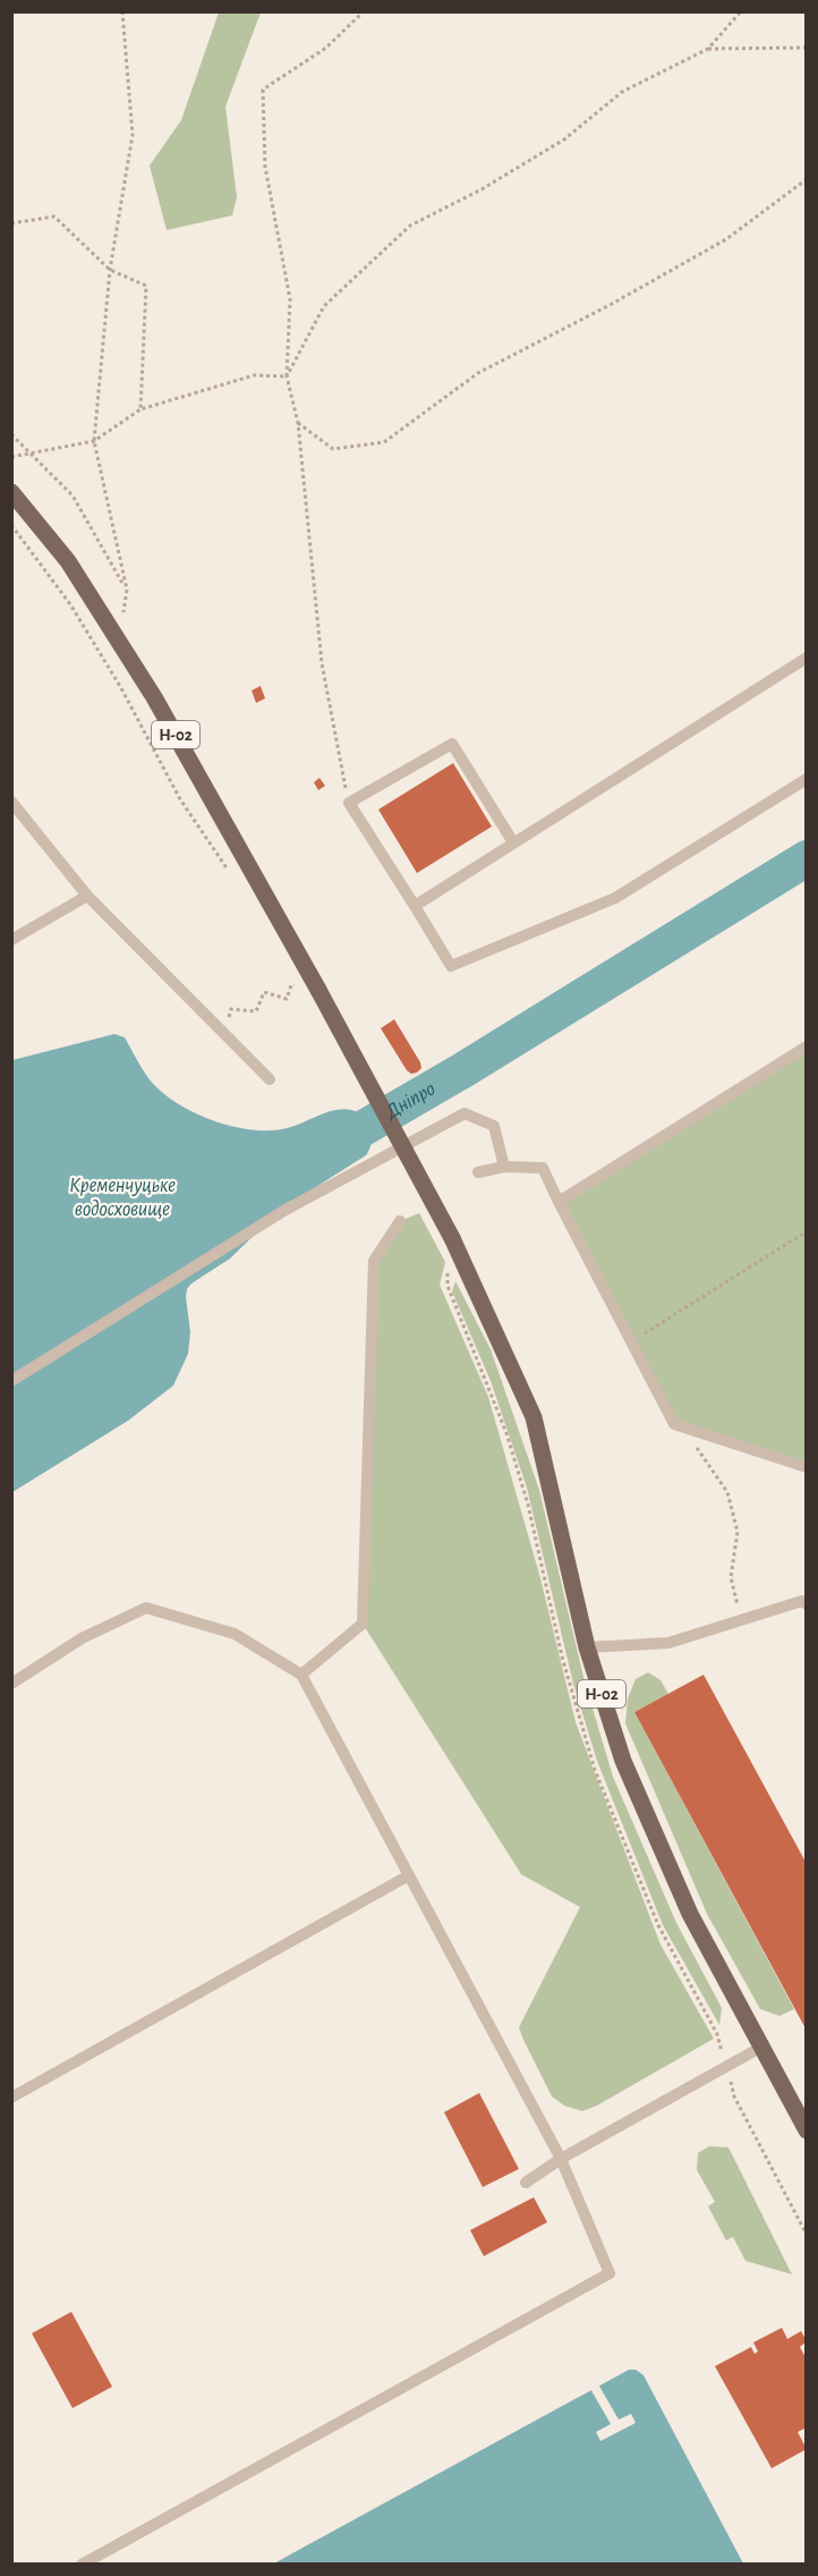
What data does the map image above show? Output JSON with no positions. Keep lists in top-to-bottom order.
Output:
{
  "streets": {
    "main road": ["Н-02"]
  },
  "water": ["Дніпро", "Кременчуцьке водосховище"]
}
